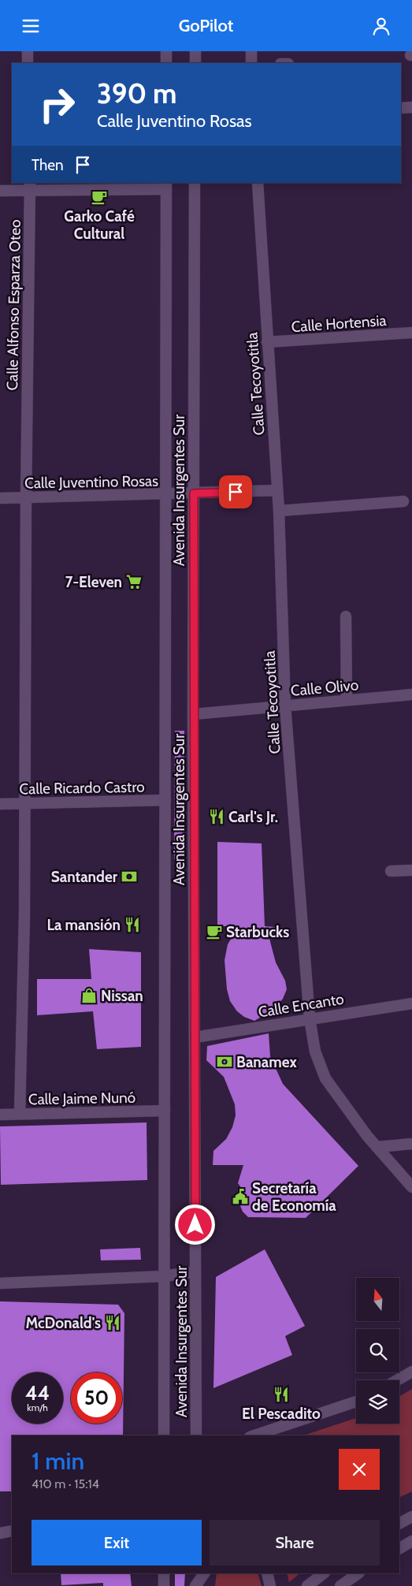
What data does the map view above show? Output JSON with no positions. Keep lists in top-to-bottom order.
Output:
{
  "streets": {
    "street": [
      "Calle Alfonso Esparza Oteo",
      "Calle Hortensia",
      "Calle Tecoyotitla",
      "Calle Juventino Rosas",
      "Avenida Insurgentes Sur",
      "Calle Olivo",
      "Calle Ricardo Castro",
      "Calle Encanto",
      "Calle Jaime Nunó"
    ]
  },
  "crossings": [
    ["Calle Alfonso Esparza Oteo", "Calle Juventino Rosas"],
    ["Calle Alfonso Esparza Oteo", "Calle Ricardo Castro"],
    ["Calle Alfonso Esparza Oteo", "Calle Jaime Nunó"],
    ["Calle Hortensia", "Calle Tecoyotitla"],
    ["Calle Tecoyotitla", "Calle Juventino Rosas"],
    ["Calle Tecoyotitla", "Calle Olivo"],
    ["Calle Tecoyotitla", "Calle Encanto"],
    ["Calle Juventino Rosas", "Avenida Insurgentes Sur"],
    ["Avenida Insurgentes Sur", "Calle Olivo"],
    ["Avenida Insurgentes Sur", "Calle Ricardo Castro"],
    ["Avenida Insurgentes Sur", "Calle Encanto"],
    ["Avenida Insurgentes Sur", "Calle Jaime Nunó"]
  ],
  "places": {
    "cafe": ["Garko Café Cultural", "Starbucks"],
    "supermarket": ["7-Eleven"],
    "restaurant": [
      "Carl's Jr.",
      "La mansión",
      "McDonald's",
      "El Pescadito"
    ],
    "bank": ["Santander", "Banamex"],
    "shop": ["Nissan"],
    "public building": ["Secretaría de Economía"]
  },
  "north": "top",
  "page": {
    "header": "GoPilot",
    "turn": ["390 m", "Calle Juventino Rosas"],
    "then": "Then",
    "speed": "44 km/h",
    "limit": "50",
    "heading": ["1 min", "410 m · 15:14"],
    "buttons": ["Exit", "Share"]
  }
}
